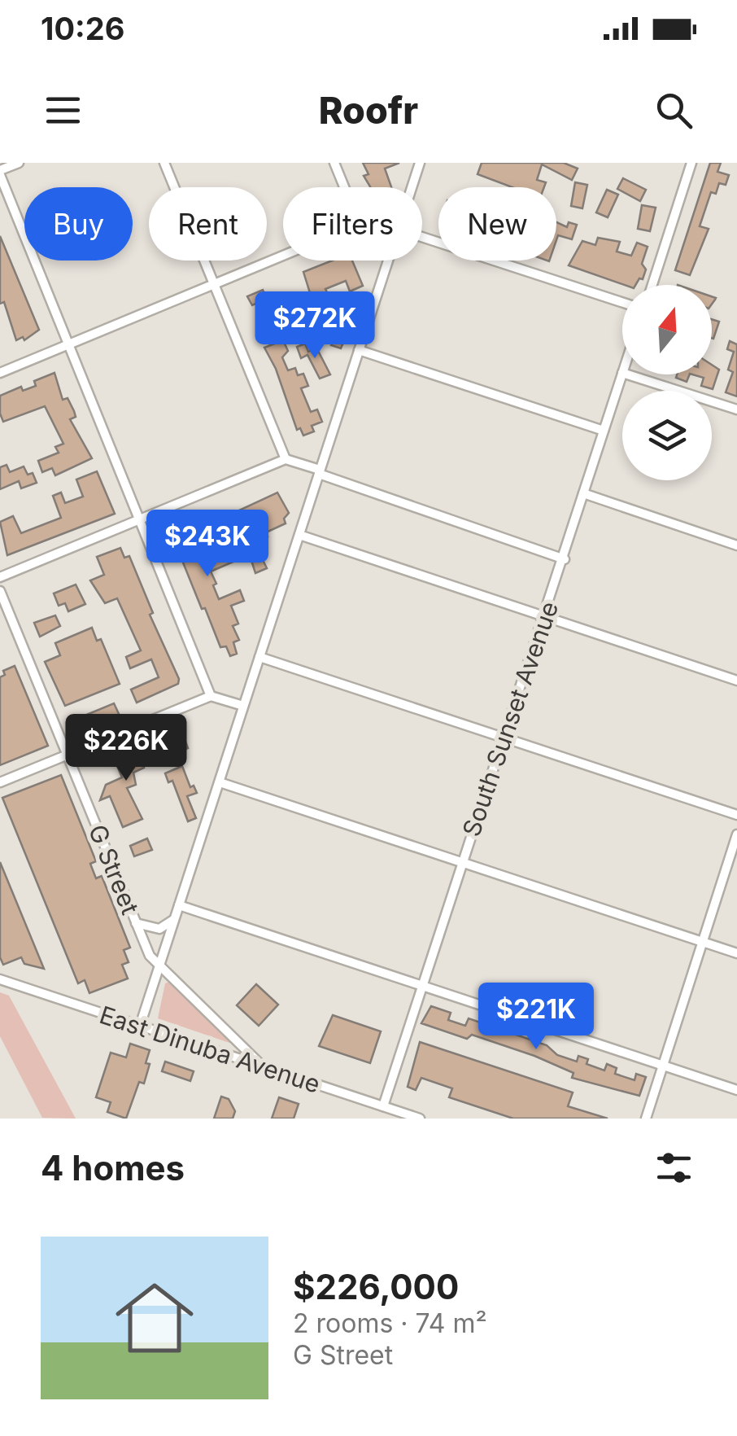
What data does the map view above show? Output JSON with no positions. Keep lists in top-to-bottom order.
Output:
{
  "streets": {
    "street": ["South Sunset Avenue", "G Street", "East Dinuba Avenue"]
  },
  "crossings": [
    ["South Sunset Avenue", "East Dinuba Avenue"],
    ["G Street", "East Dinuba Avenue"]
  ],
  "north": "top",
  "page": {
    "status": "10:26",
    "header": "Roofr",
    "chip": [
      "Buy",
      "Rent",
      "Filters",
      "New"
    ],
    "price": [
      "$272K",
      "$243K",
      "$226K",
      "$221K"
    ],
    "heading": "4 homes",
    "list": [
      {
        "name": "$226,000",
        "note": "2 rooms · 74 m² · G Street"
      }
    ]
  }
}
